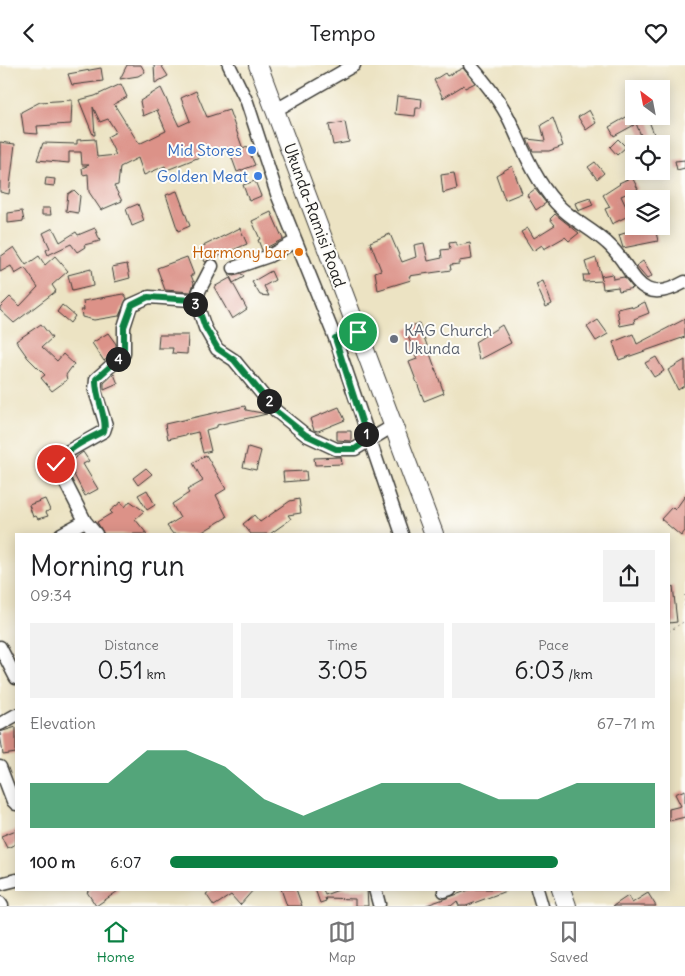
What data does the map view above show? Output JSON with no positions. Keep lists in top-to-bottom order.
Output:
{
  "streets": {
    "highway": ["Ukunda-Ramisi Road"]
  },
  "places": [
    "Mid Stores",
    "Golden Meat",
    "Harmony bar",
    "KAG Church Ukunda"
  ],
  "north": "top left",
  "page": {
    "header": "Tempo",
    "pins": [
      "3",
      "4",
      "2",
      "1"
    ],
    "heading": ["Morning run", "09:34"],
    "stats": [
      ["Distance", "0.51 km"],
      ["Time", "3:05"],
      ["Pace", "6:03 /km"]
    ],
    "chart": ["Elevation", "67–71 m"],
    "list": [
      {
        "name": "100 m",
        "note": "6:07"
      }
    ],
    "tabs": ["Home", "Map", "Saved"]
  }
}
